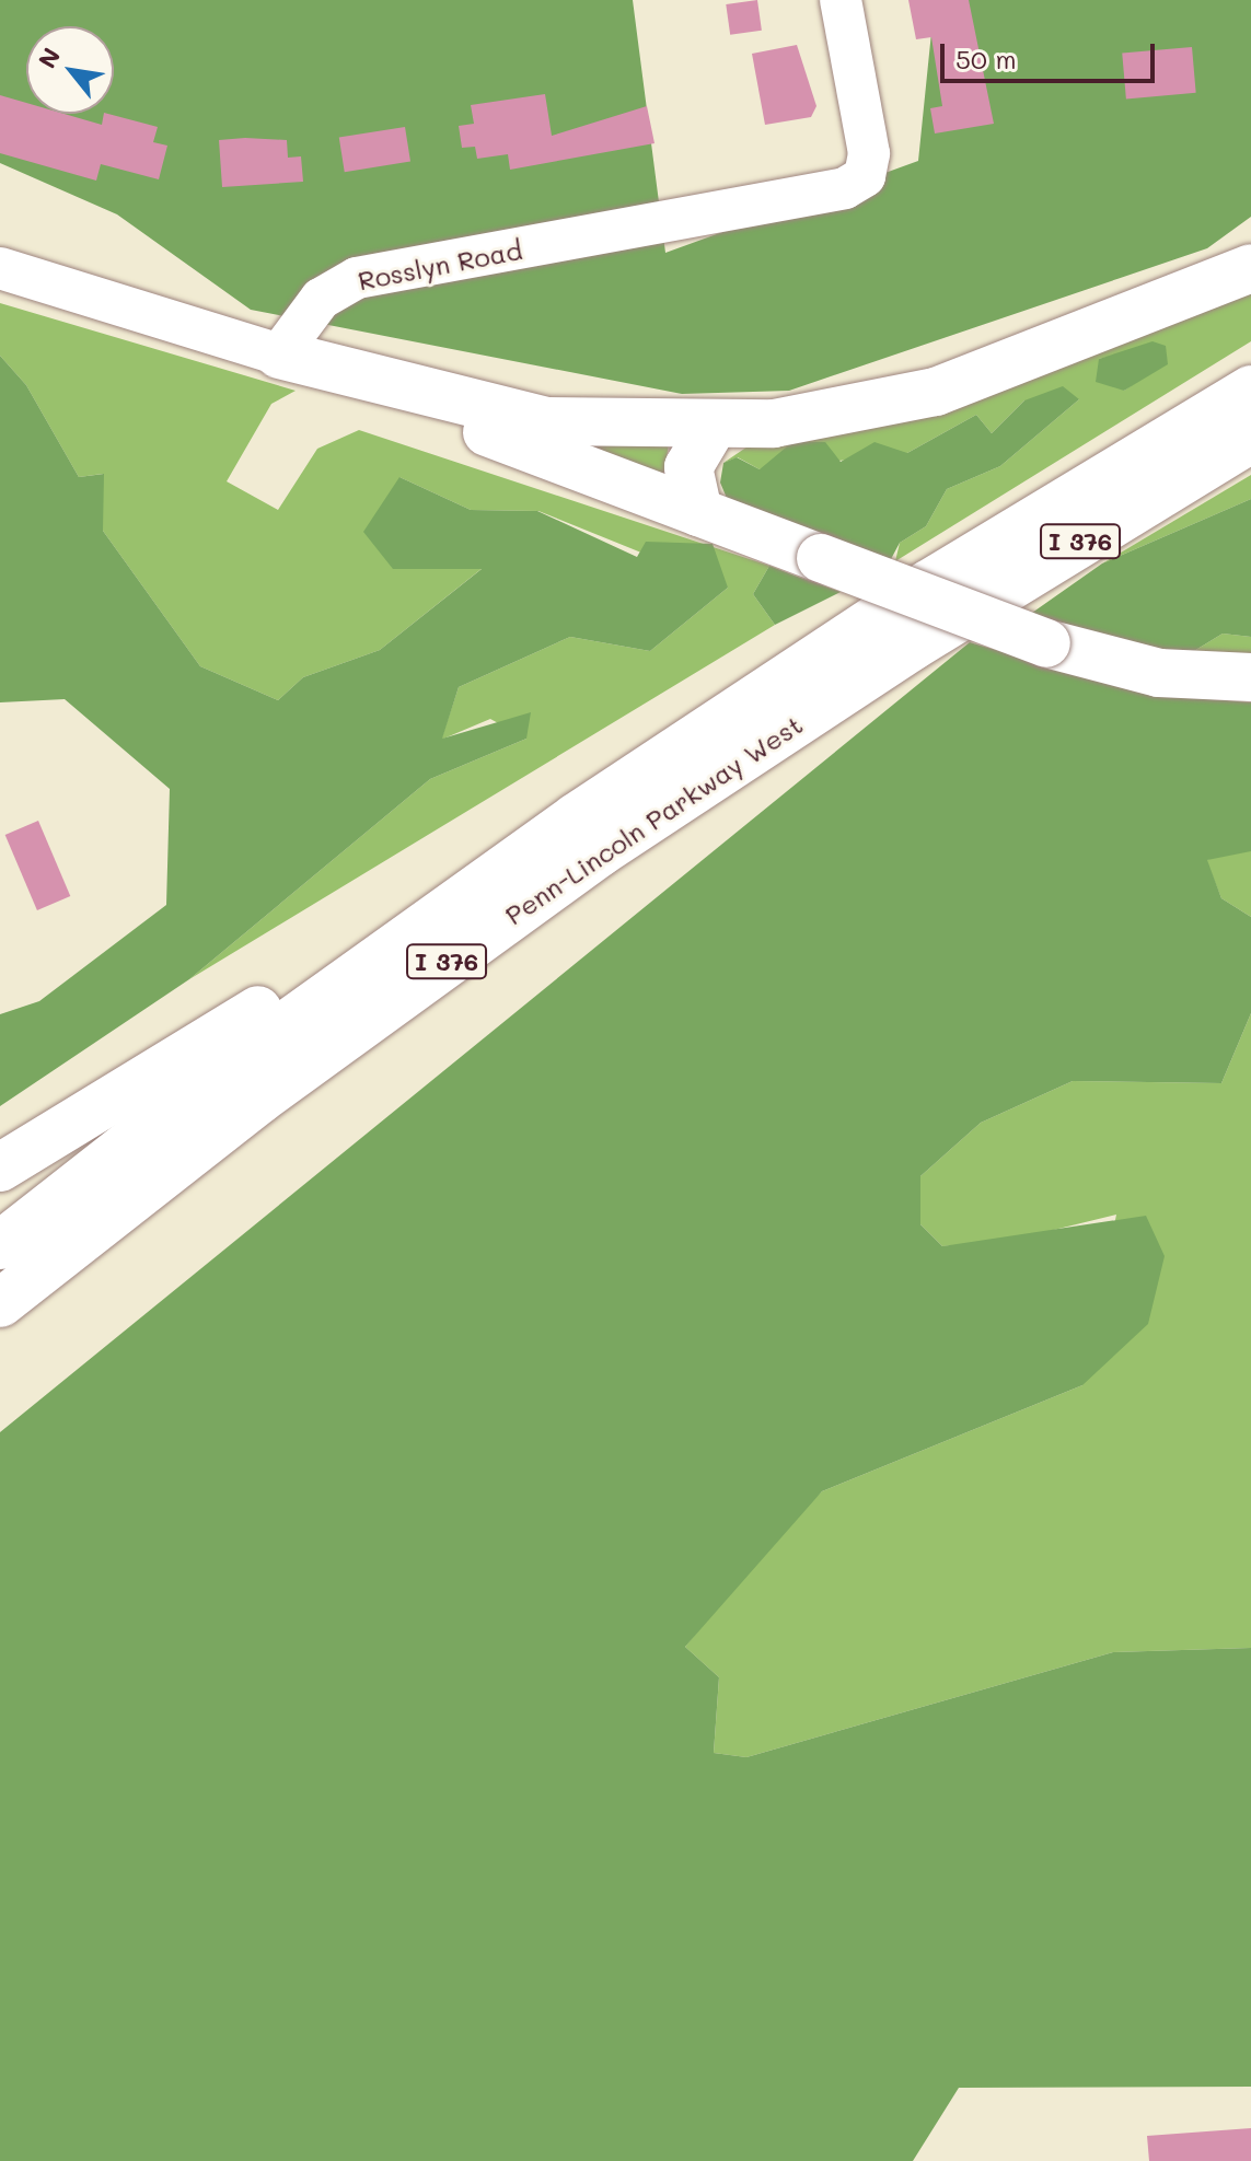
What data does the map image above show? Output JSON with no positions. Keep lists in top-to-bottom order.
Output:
{
  "streets": {
    "highway": ["I 376", "Penn-Lincoln Parkway West"],
    "street": ["Rosslyn Road"]
  },
  "scale_bar": "50 m",
  "north": "top left"
}
